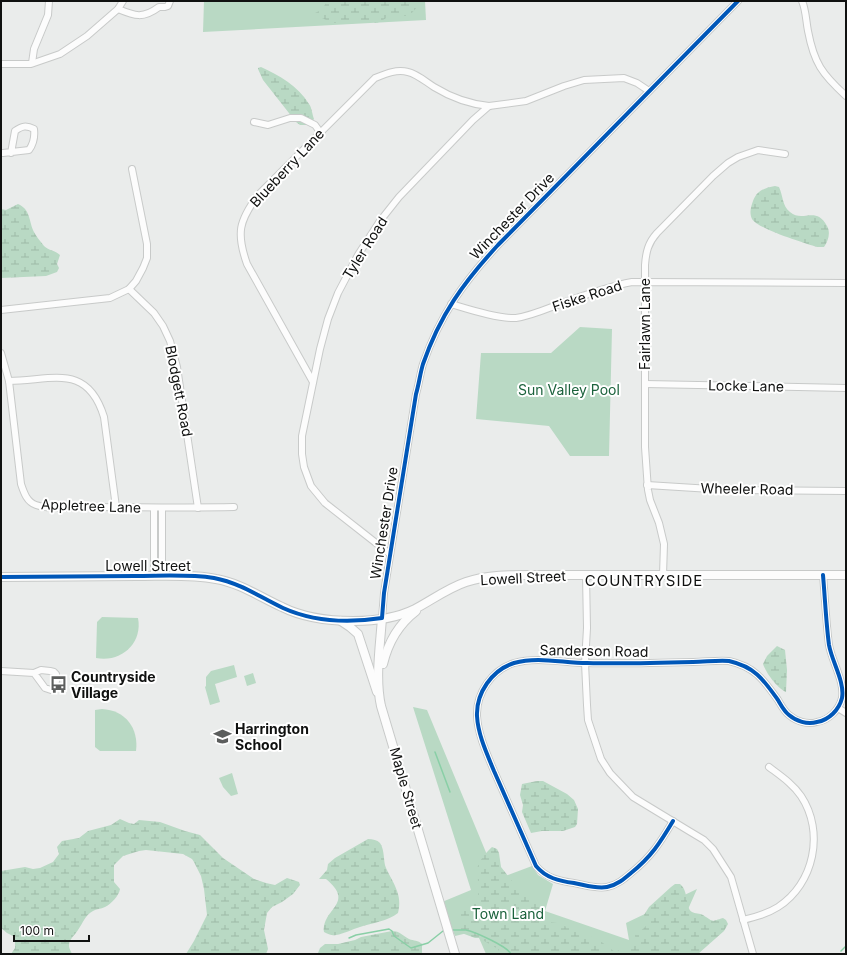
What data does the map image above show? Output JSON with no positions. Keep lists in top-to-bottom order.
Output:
{
  "streets": {
    "main road": ["Lowell Street", "Maple Street"],
    "street": [
      "Blueberry Lane",
      "Winchester Drive",
      "Tyler Road",
      "Fiske Road",
      "Fairlawn Lane",
      "Locke Lane",
      "Blodgett Road",
      "Wheeler Road",
      "Appletree Lane",
      "Sanderson Road"
    ]
  },
  "crossings": [
    ["Blueberry Lane", "Tyler Road"],
    ["Winchester Drive", "Tyler Road"],
    ["Winchester Drive", "Fiske Road"],
    ["Winchester Drive", "Lowell Street"],
    ["Winchester Drive", "Maple Street"],
    ["Fiske Road", "Fairlawn Lane"],
    ["Fairlawn Lane", "Locke Lane"],
    ["Fairlawn Lane", "Wheeler Road"],
    ["Fairlawn Lane", "Lowell Street"],
    ["Blodgett Road", "Appletree Lane"],
    ["Lowell Street", "Maple Street"]
  ],
  "districts": ["COUNTRYSIDE"],
  "parks": ["Sun Valley Pool", "Town Land"],
  "places": {
    "bus stop": ["Countryside Village"],
    "school or university": ["Harrington School"]
  },
  "scale_bar": "100 m"
}
